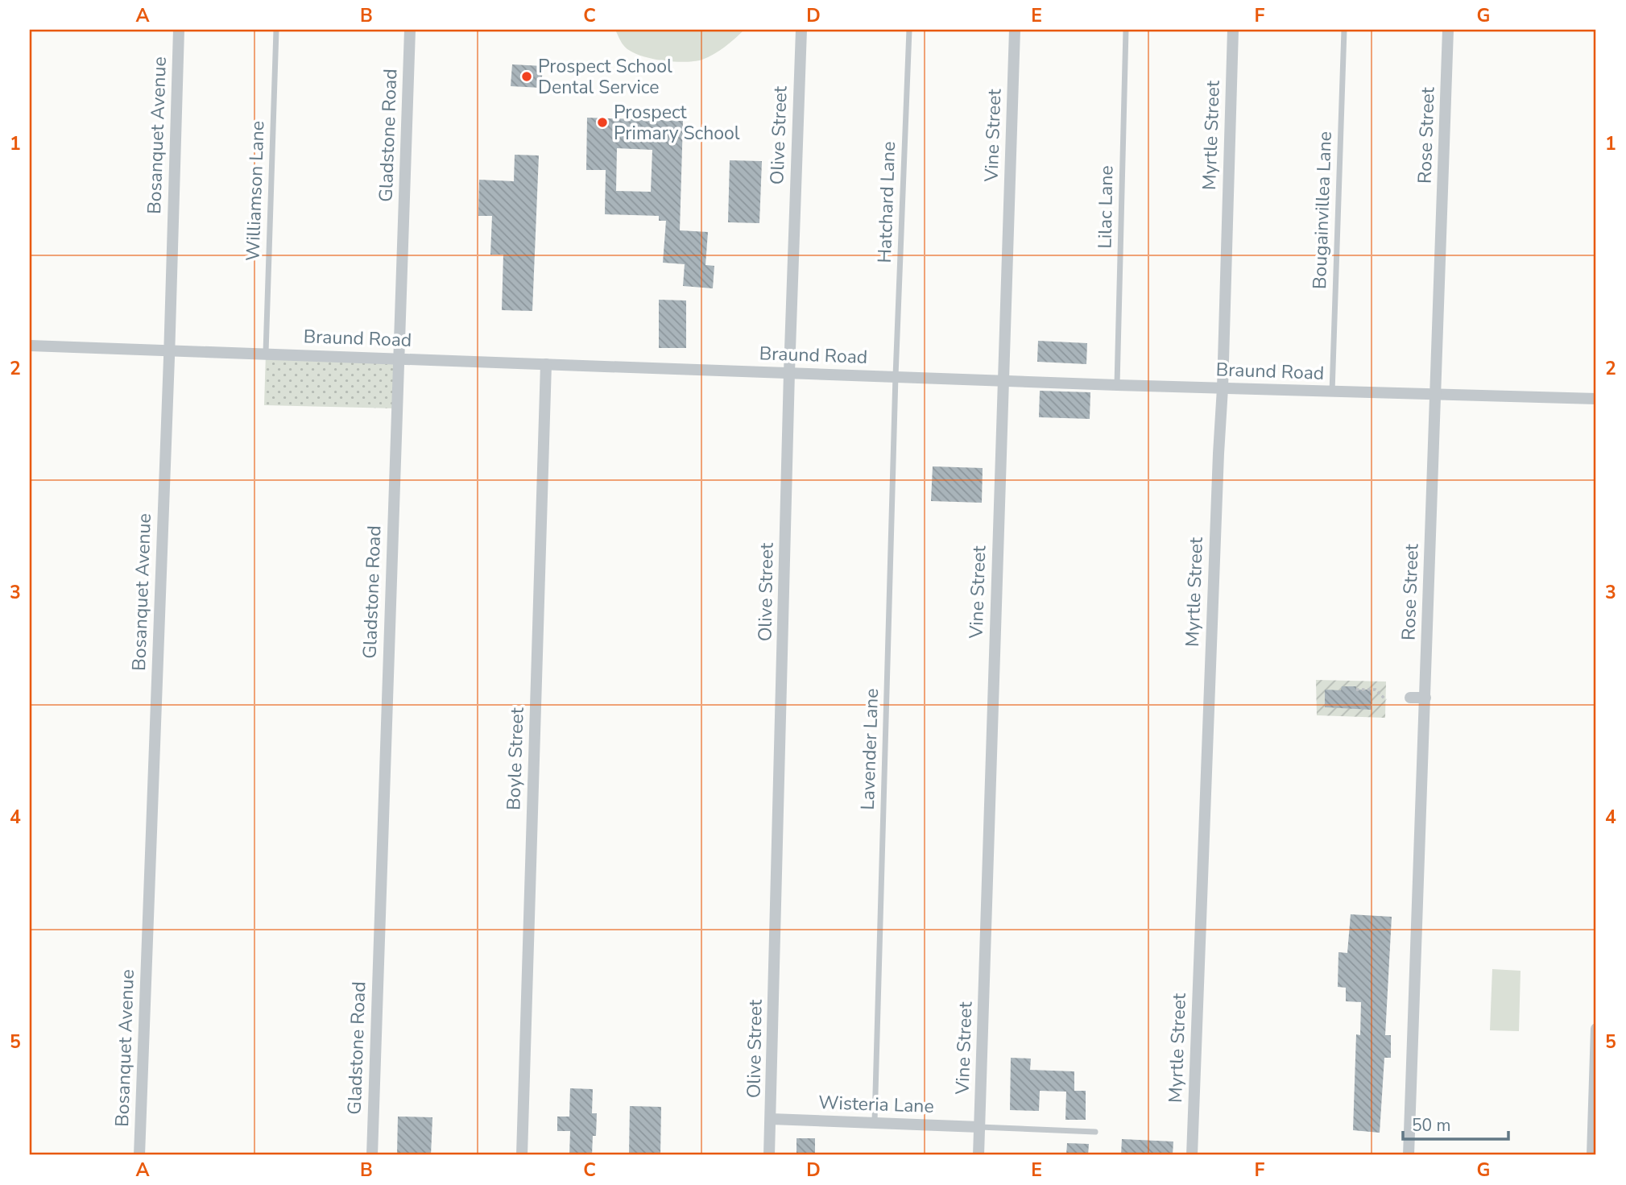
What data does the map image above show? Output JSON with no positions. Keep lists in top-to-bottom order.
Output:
{
  "streets": {
    "street": [
      "Bosanquet Avenue",
      "Gladstone Road",
      "Olive Street",
      "Vine Street",
      "Myrtle Street",
      "Rose Street",
      "Braund Road",
      "Boyle Street",
      "Wisteria Lane"
    ],
    "lane": [
      "Williamson Lane",
      "Hatchard Lane",
      "Lilac Lane",
      "Bougainvillea Lane",
      "Lavender Lane"
    ]
  },
  "crossings": [
    ["Bosanquet Avenue", "Braund Road"],
    ["Gladstone Road", "Braund Road"],
    ["Olive Street", "Braund Road"],
    ["Olive Street", "Wisteria Lane"],
    ["Vine Street", "Braund Road"],
    ["Vine Street", "Wisteria Lane"],
    ["Myrtle Street", "Braund Road"],
    ["Rose Street", "Braund Road"],
    ["Williamson Lane", "Braund Road"],
    ["Hatchard Lane", "Braund Road"],
    ["Hatchard Lane", "Lavender Lane"],
    ["Lilac Lane", "Braund Road"],
    ["Bougainvillea Lane", "Braund Road"],
    ["Braund Road", "Lavender Lane"],
    ["Braund Road", "Boyle Street"],
    ["Lavender Lane", "Wisteria Lane"]
  ],
  "places": ["Prospect School Dental Service", "Prospect Primary School"],
  "scale_bar": "50 m",
  "grid": {
    "columns": [
      "A",
      "B",
      "C",
      "D",
      "E",
      "F",
      "G"
    ],
    "rows": [
      "1",
      "2",
      "3",
      "4",
      "5"
    ]
  }
}
